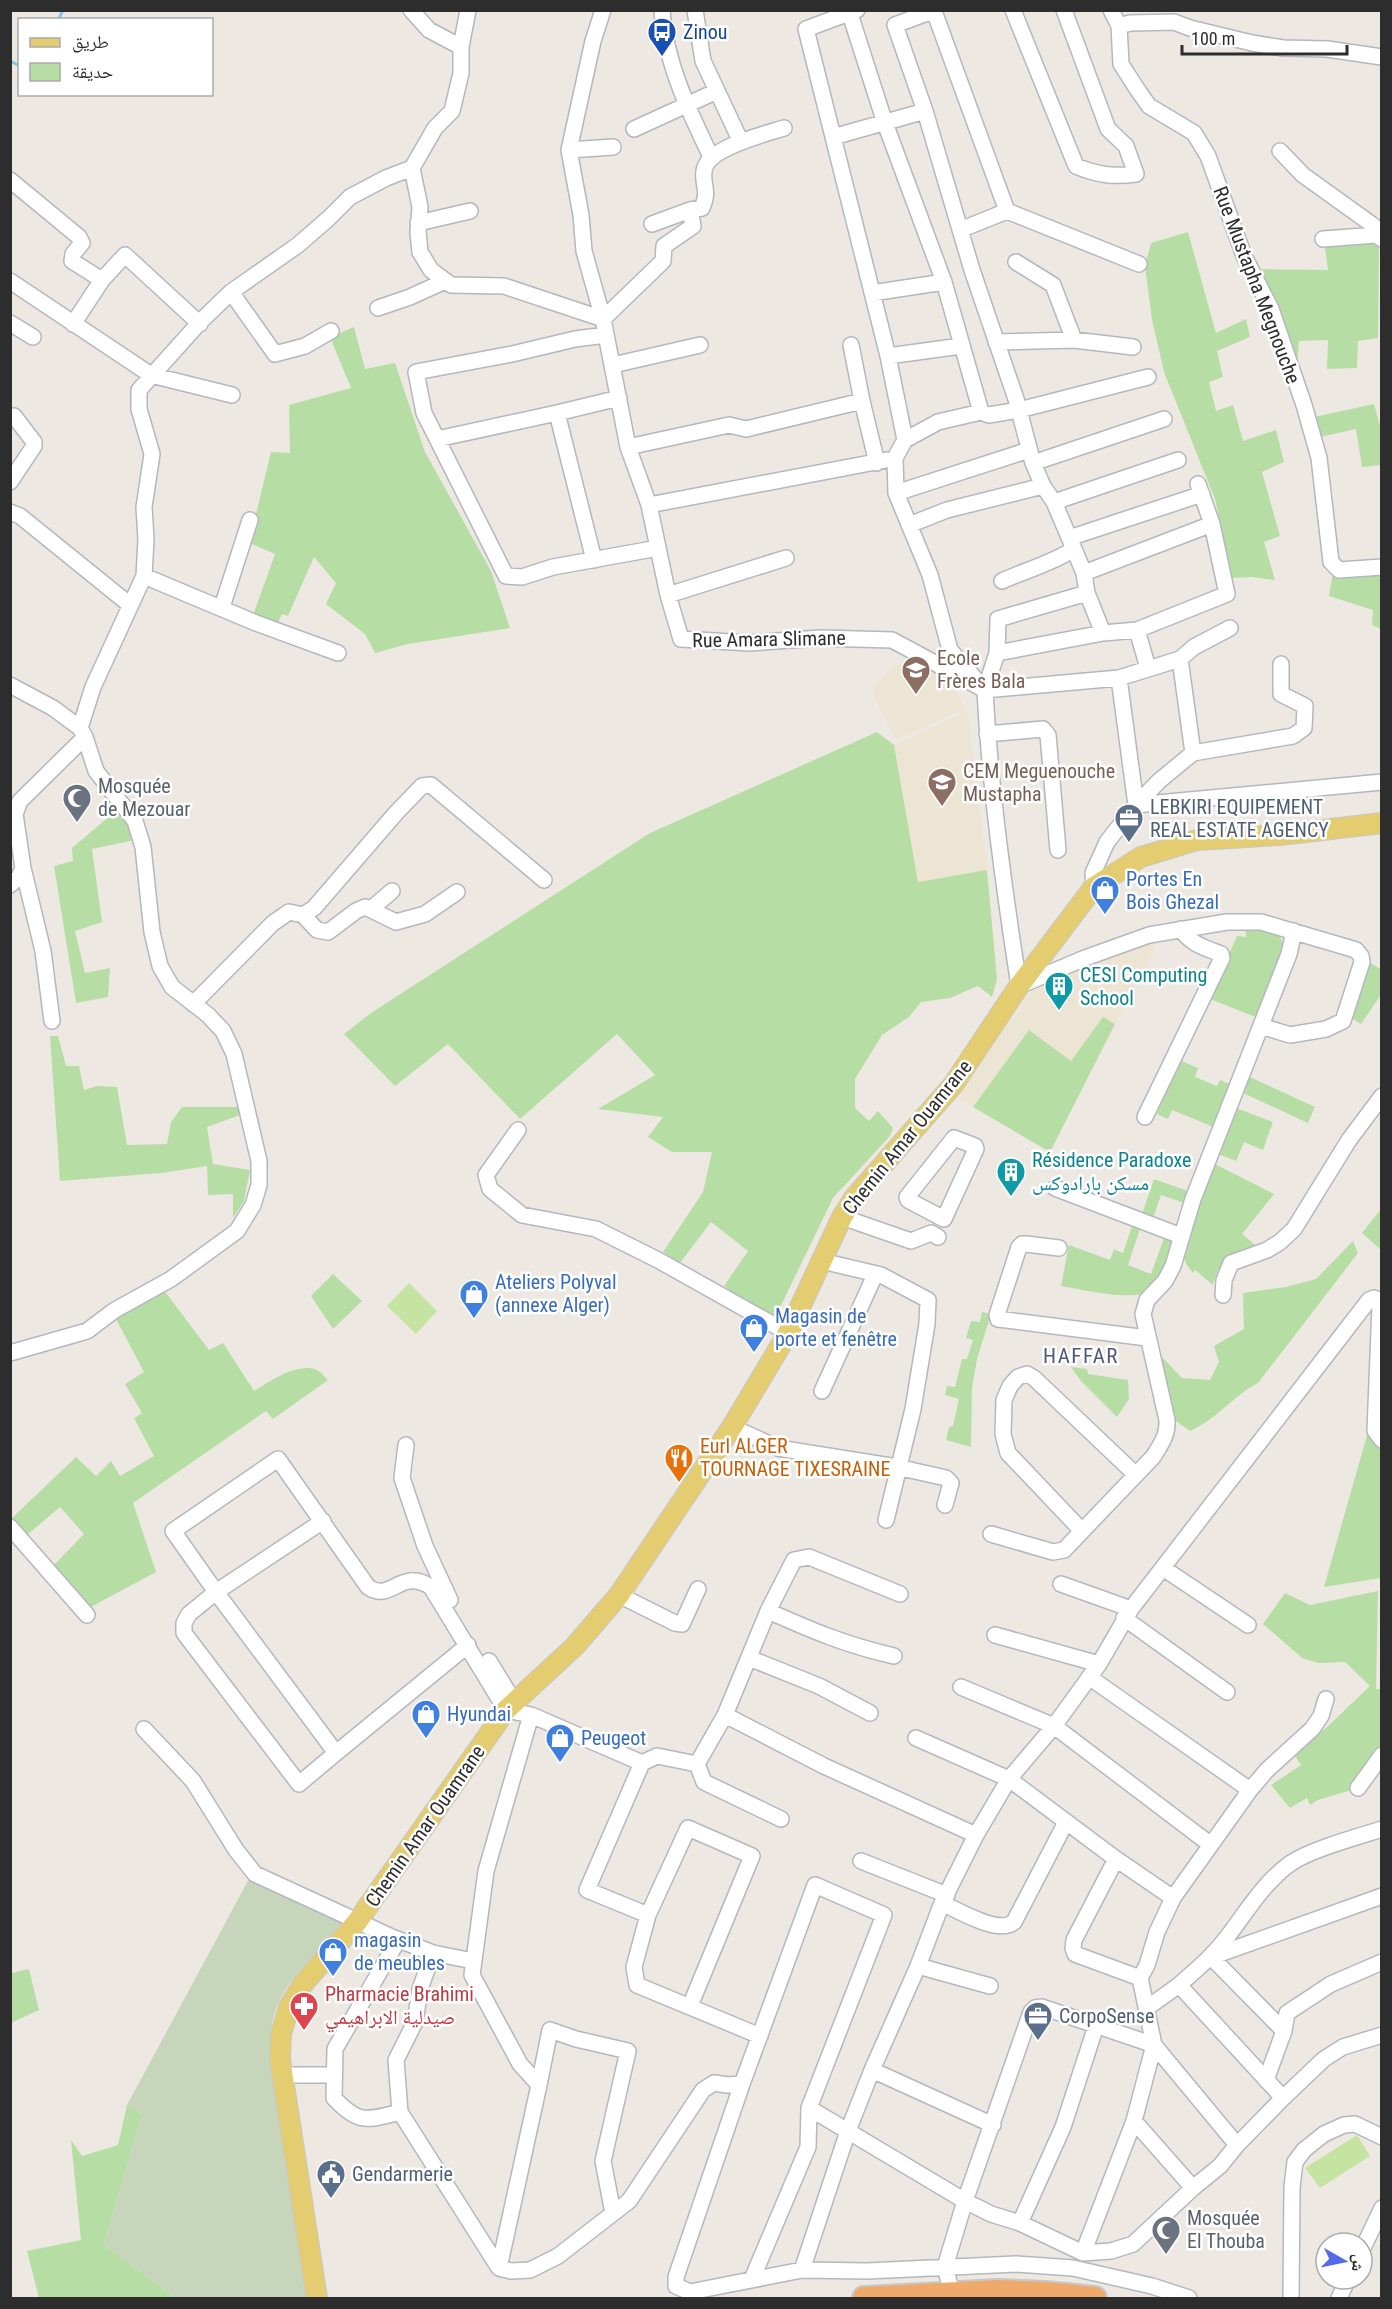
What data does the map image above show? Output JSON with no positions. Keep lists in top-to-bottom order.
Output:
{
  "streets": {
    "main road": ["Chemin Amar Ouamrane"],
    "street": ["Rue Mustapha Megnouche", "Rue Amara Slimane"]
  },
  "districts": ["HAFFAR"],
  "places": {
    "bus stop": ["Zinou"],
    "school or university": ["Ecole Frères Bala", "CEM Meguenouche Mustapha"],
    "mosque": ["Mosquée de Mezouar", "Mosquée El Thouba"],
    "office": ["LEBKIRI EQUIPEMENT REAL ESTATE AGENCY", "CorpoSense"],
    "shop": [
      "Portes En Bois Ghezal",
      "Ateliers Polyval (annexe Alger)",
      "Magasin de porte et fenêtre",
      "Hyundai",
      "Peugeot",
      "magasin de meubles"
    ],
    "building": ["CESI Computing School", "Résidence Paradoxe مسكن بارادوكس"],
    "restaurant": ["Eurl ALGER TOURNAGE TIXESRAINE"],
    "pharmacy": ["Pharmacie Brahimi صيدلية الابراهيمي"],
    "public building": ["Gendarmerie"]
  },
  "legend": ["طريق", "حديقة"],
  "scale_bar": "100 m",
  "north": "right"
}
